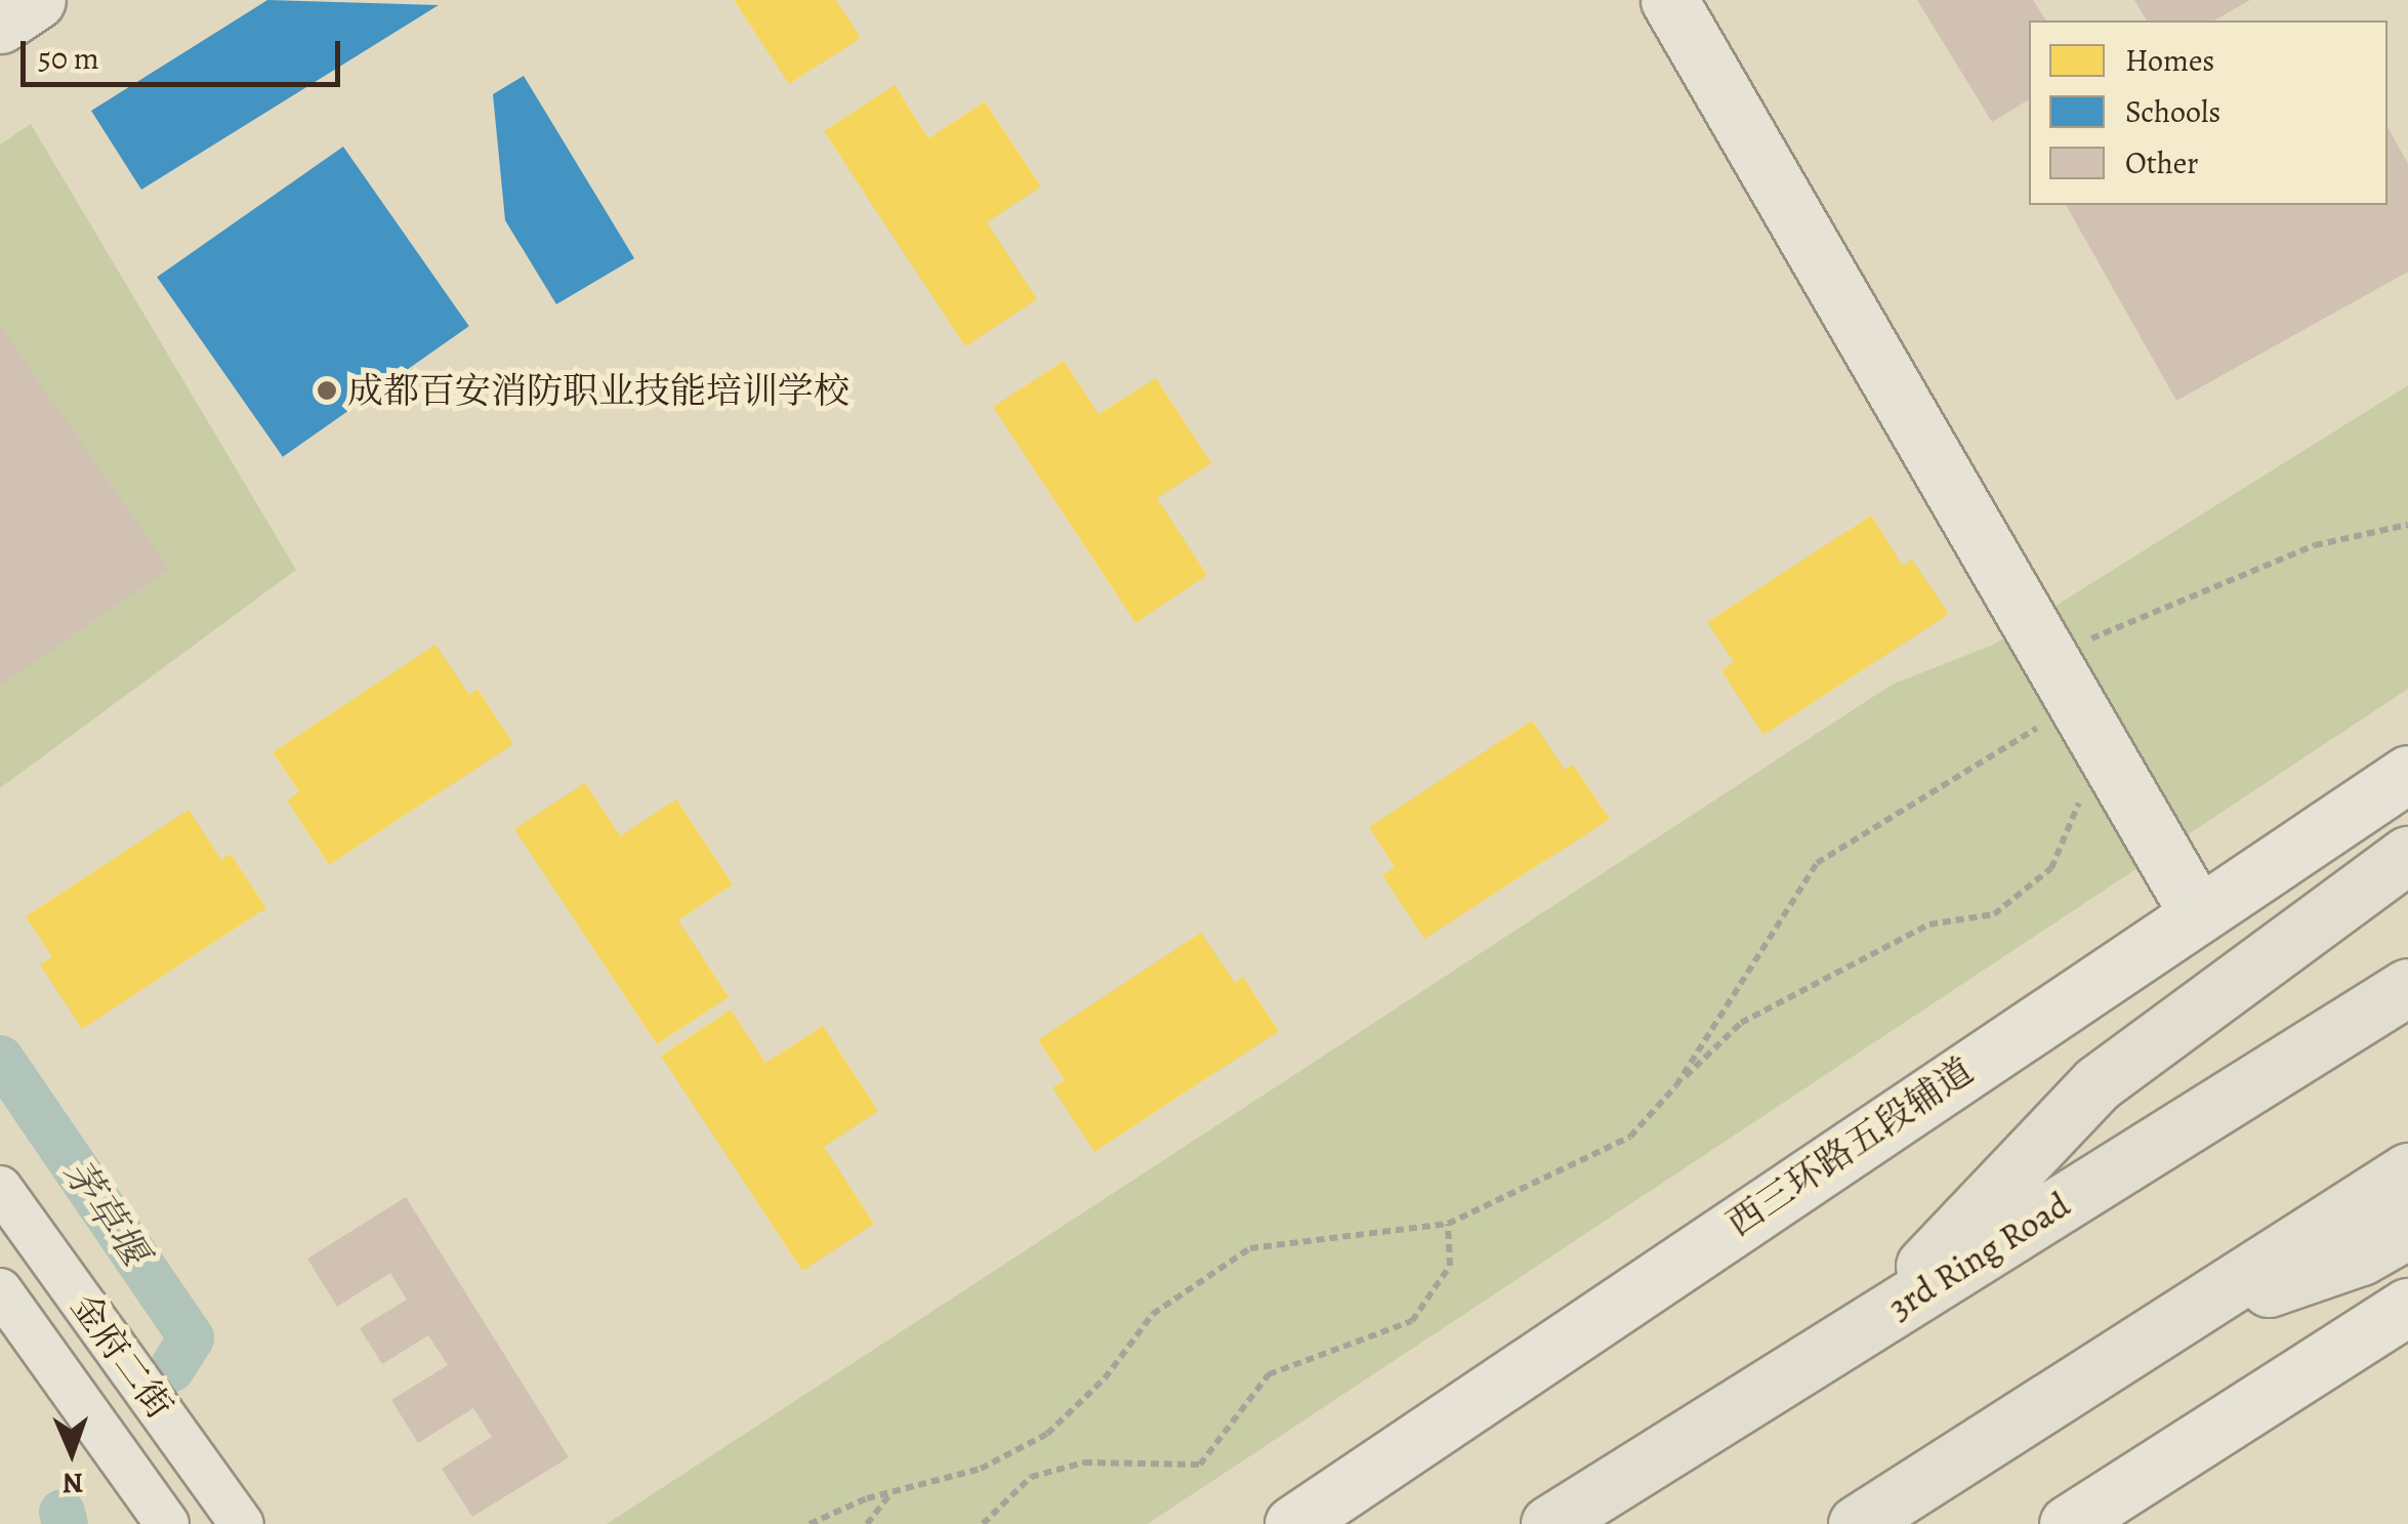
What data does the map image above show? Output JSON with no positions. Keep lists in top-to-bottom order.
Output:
{
  "streets": {
    "highway": ["3rd Ring Road"],
    "main road": ["西三环路五段辅道"],
    "street": ["金府二街"]
  },
  "water": ["茅草堰"],
  "places": ["成都百安消防职业技能培训学校"],
  "legend": ["Homes", "Schools", "Other"],
  "scale_bar": "50 m",
  "north": "bottom"
}
